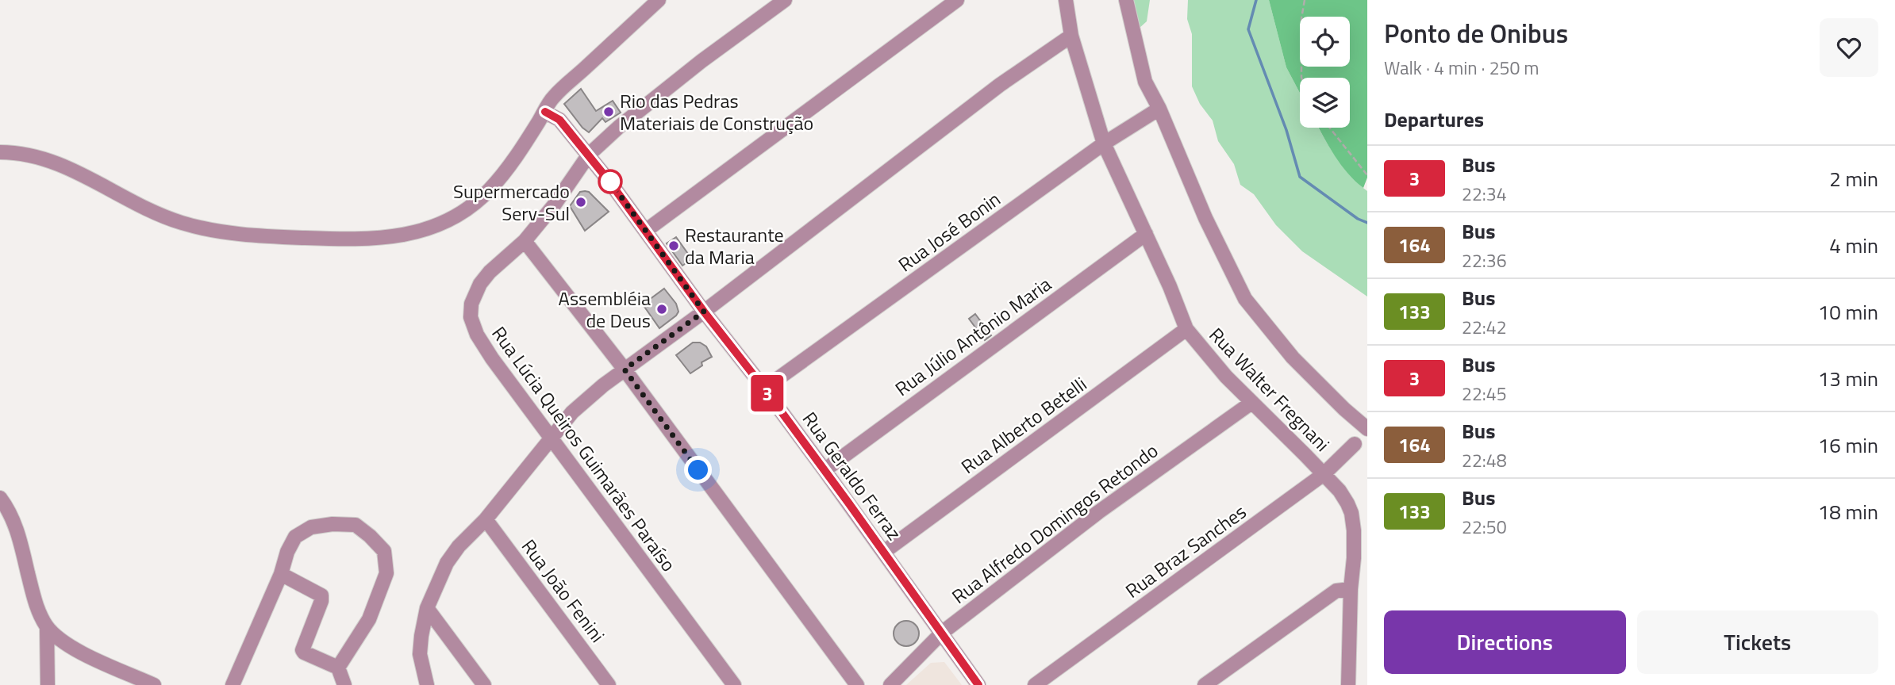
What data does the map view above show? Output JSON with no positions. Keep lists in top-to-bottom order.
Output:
{
  "streets": {
    "street": [
      "Rua José Bonin",
      "Rua Júlio Antônio Maria",
      "Rua Walter Fregnani",
      "Rua Alberto Betelli",
      "Rua Lúcia Queiros Guimarães Paraíso",
      "Rua Geraldo Ferraz",
      "Rua Alfredo Domingos Retondo",
      "Rua Braz Sanches",
      "Rua João Fenini"
    ]
  },
  "crossings": [
    ["Rua José Bonin", "Rua Walter Fregnani"],
    ["Rua José Bonin", "Rua Geraldo Ferraz"],
    ["Rua Júlio Antônio Maria", "Rua Walter Fregnani"],
    ["Rua Júlio Antônio Maria", "Rua Geraldo Ferraz"],
    ["Rua Walter Fregnani", "Rua Alberto Betelli"],
    ["Rua Walter Fregnani", "Rua Alfredo Domingos Retondo"],
    ["Rua Walter Fregnani", "Rua Braz Sanches"],
    ["Rua Alberto Betelli", "Rua Geraldo Ferraz"],
    ["Rua Lúcia Queiros Guimarães Paraíso", "Rua Geraldo Ferraz"],
    ["Rua Geraldo Ferraz", "Rua Alfredo Domingos Retondo"]
  ],
  "places": [
    "Rio das Pedras Materiais de Construção",
    "Supermercado Serv-Sul",
    "Restaurante da Maria",
    "Assembléia de Deus"
  ],
  "lines": ["bus line 3"],
  "page": {
    "on_map": "3",
    "heading": [
      ["Ponto de Onibus", "Walk · 4 min · 250 m"],
      "Departures"
    ],
    "list": [
      {
        "mark": "3",
        "name": "Bus",
        "note": "22:34",
        "value": "2 min"
      },
      {
        "mark": "164",
        "name": "Bus",
        "note": "22:36",
        "value": "4 min"
      },
      {
        "mark": "133",
        "name": "Bus",
        "note": "22:42",
        "value": "10 min"
      },
      {
        "mark": "3",
        "name": "Bus",
        "note": "22:45",
        "value": "13 min"
      },
      {
        "mark": "164",
        "name": "Bus",
        "note": "22:48",
        "value": "16 min"
      },
      {
        "mark": "133",
        "name": "Bus",
        "note": "22:50",
        "value": "18 min"
      }
    ],
    "buttons": ["Directions", "Tickets"]
  }
}
